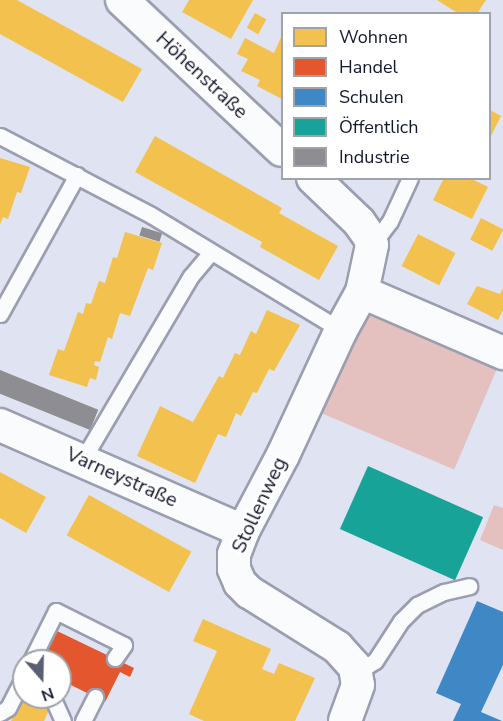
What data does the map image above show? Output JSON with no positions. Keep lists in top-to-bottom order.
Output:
{
  "streets": {
    "street": ["Höhenstraße", "Varneystraße", "Stollenweg"]
  },
  "crossings": [
    ["Varneystraße", "Stollenweg"]
  ],
  "legend": [
    "Wohnen",
    "Handel",
    "Schulen",
    "Öffentlich",
    "Industrie"
  ],
  "north": "bottom"
}
